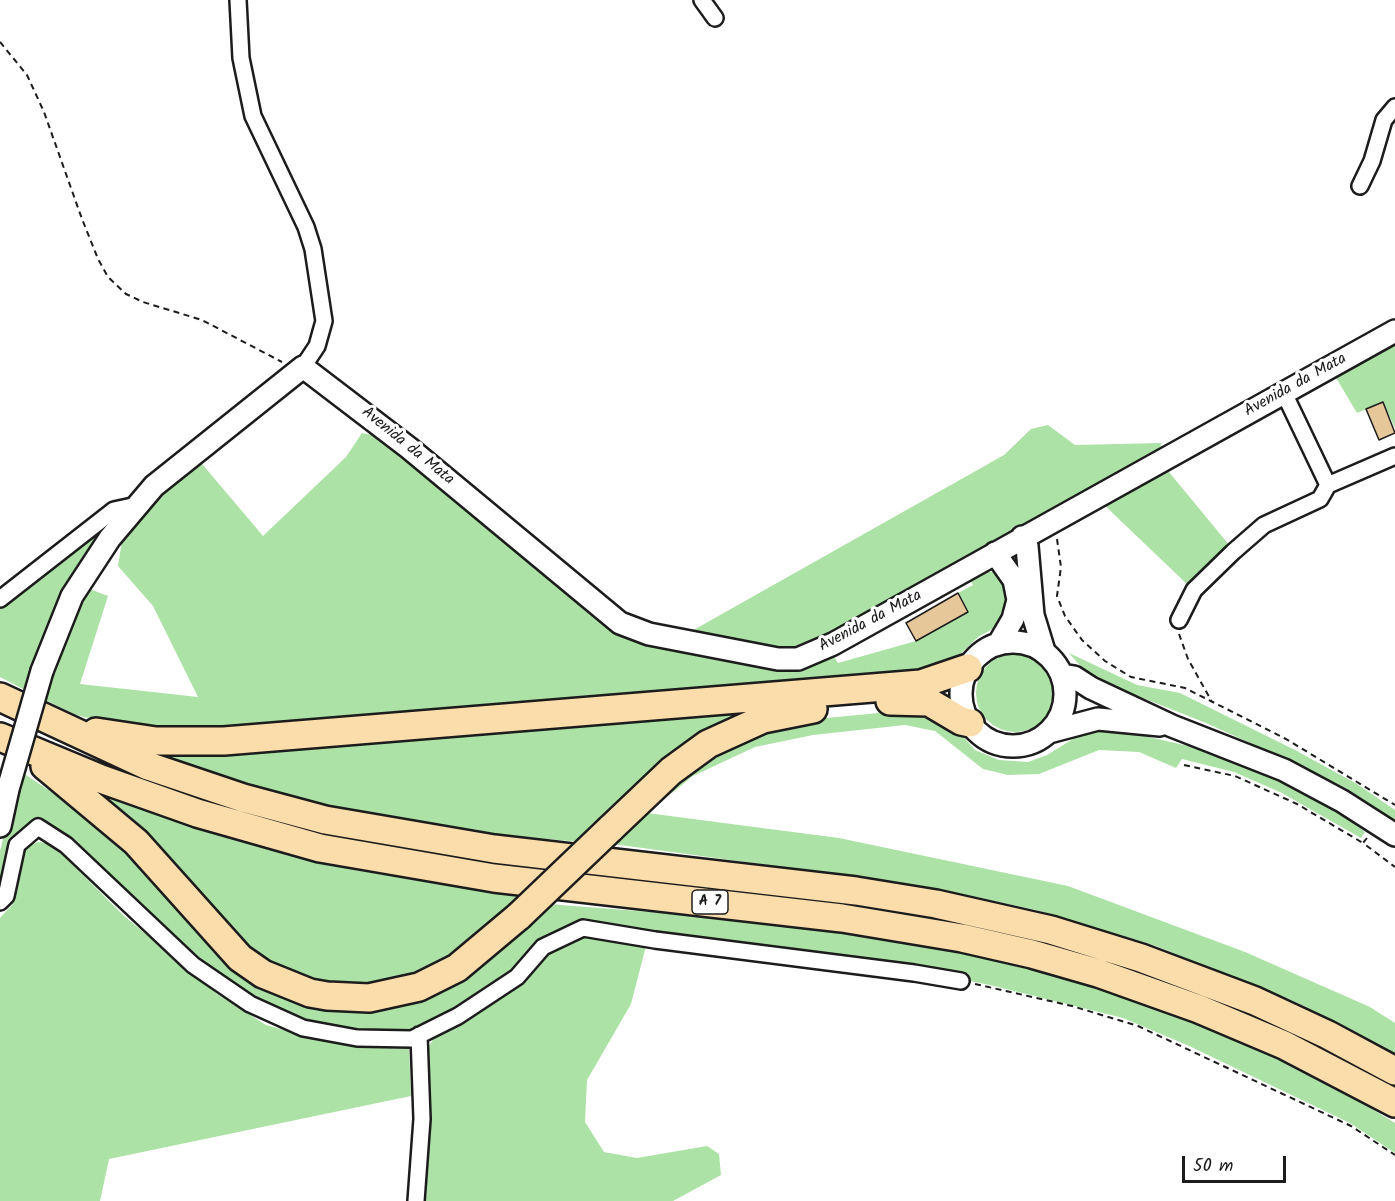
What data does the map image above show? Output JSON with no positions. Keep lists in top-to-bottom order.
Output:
{
  "streets": {
    "highway": ["A 7"],
    "street": ["Avenida da Mata"]
  },
  "scale_bar": "50 m"
}
